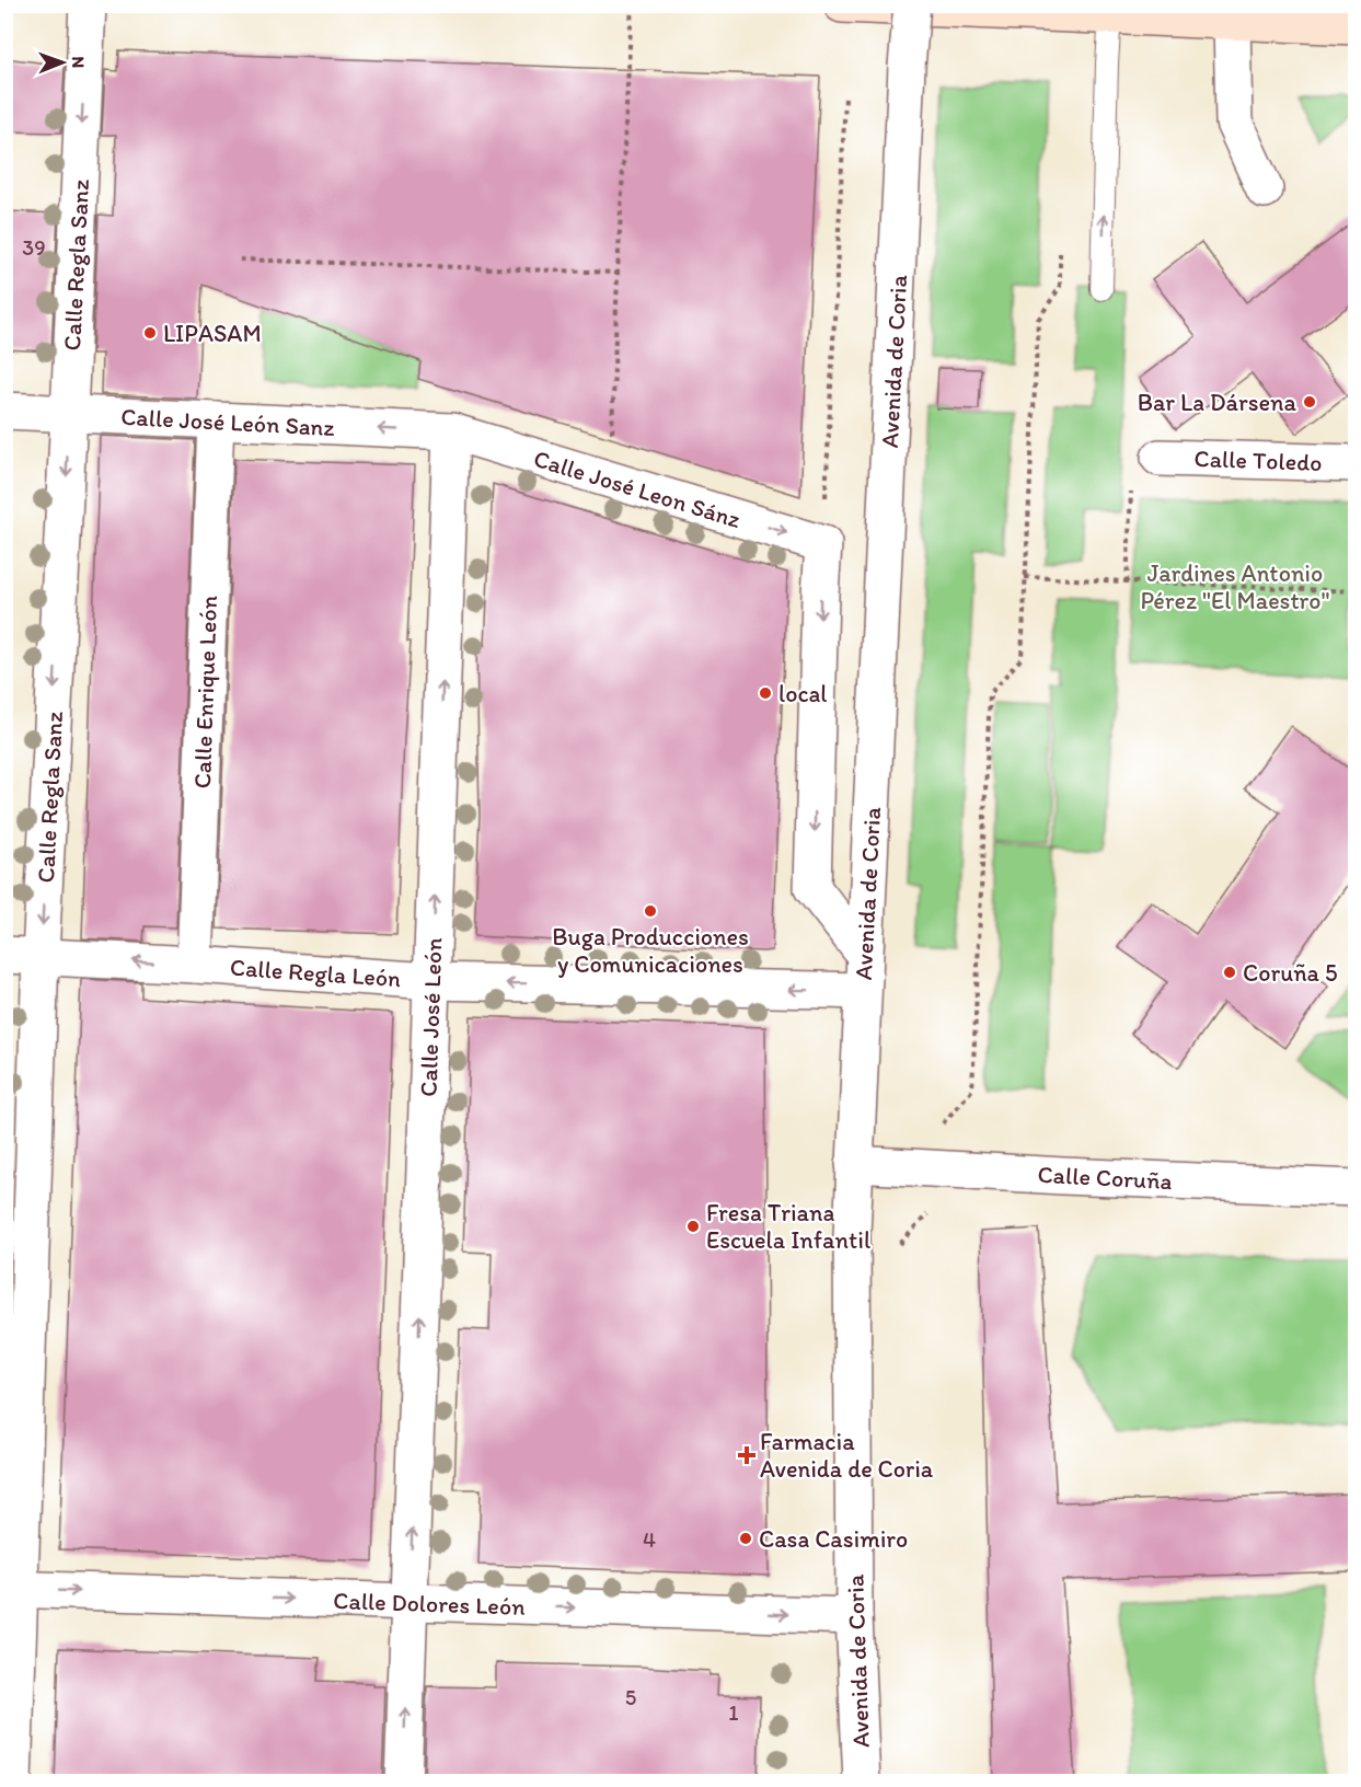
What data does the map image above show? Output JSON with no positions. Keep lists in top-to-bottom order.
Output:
{
  "streets": {
    "street": [
      "Calle Regla Sanz",
      "Avenida de Coria",
      "Calle José León Sanz",
      "Calle Toledo",
      "Calle José Leon Sánz",
      "Calle Enrique León",
      "Calle Regla León",
      "Calle José León",
      "Calle Coruña",
      "Calle Dolores León"
    ]
  },
  "crossings": [
    ["Calle Regla Sanz", "Calle José León Sanz"],
    ["Calle Regla Sanz", "Calle Regla León"],
    ["Calle Regla Sanz", "Calle Dolores León"],
    ["Avenida de Coria", "Calle Regla León"],
    ["Avenida de Coria", "Calle Coruña"],
    ["Avenida de Coria", "Calle Dolores León"],
    ["Calle José León Sanz", "Calle José Leon Sánz"],
    ["Calle José León Sanz", "Calle Enrique León"],
    ["Calle José León Sanz", "Calle José León"],
    ["Calle José Leon Sánz", "Calle José León"],
    ["Calle Enrique León", "Calle Regla León"],
    ["Calle Regla León", "Calle José León"],
    ["Calle José León", "Calle Dolores León"]
  ],
  "one_way": [
    "Calle Regla Sanz",
    "Calle José León Sanz",
    "Calle José Leon Sánz",
    "Calle Regla León",
    "Calle José León",
    "Calle Dolores León"
  ],
  "parks": ["Jardines Antonio Pérez \"El Maestro\""],
  "places": {
    "other": [
      "LIPASAM",
      "Bar La Dársena",
      "local",
      "Buga Producciones y Comunicaciones",
      "Coruña 5",
      "Fresa Triana Escuela Infantil",
      "Casa Casimiro"
    ],
    "health": ["Farmacia Avenida de Coria"]
  },
  "house_numbers": [
    "39",
    "4",
    "5",
    "1"
  ],
  "north": "right"
}
